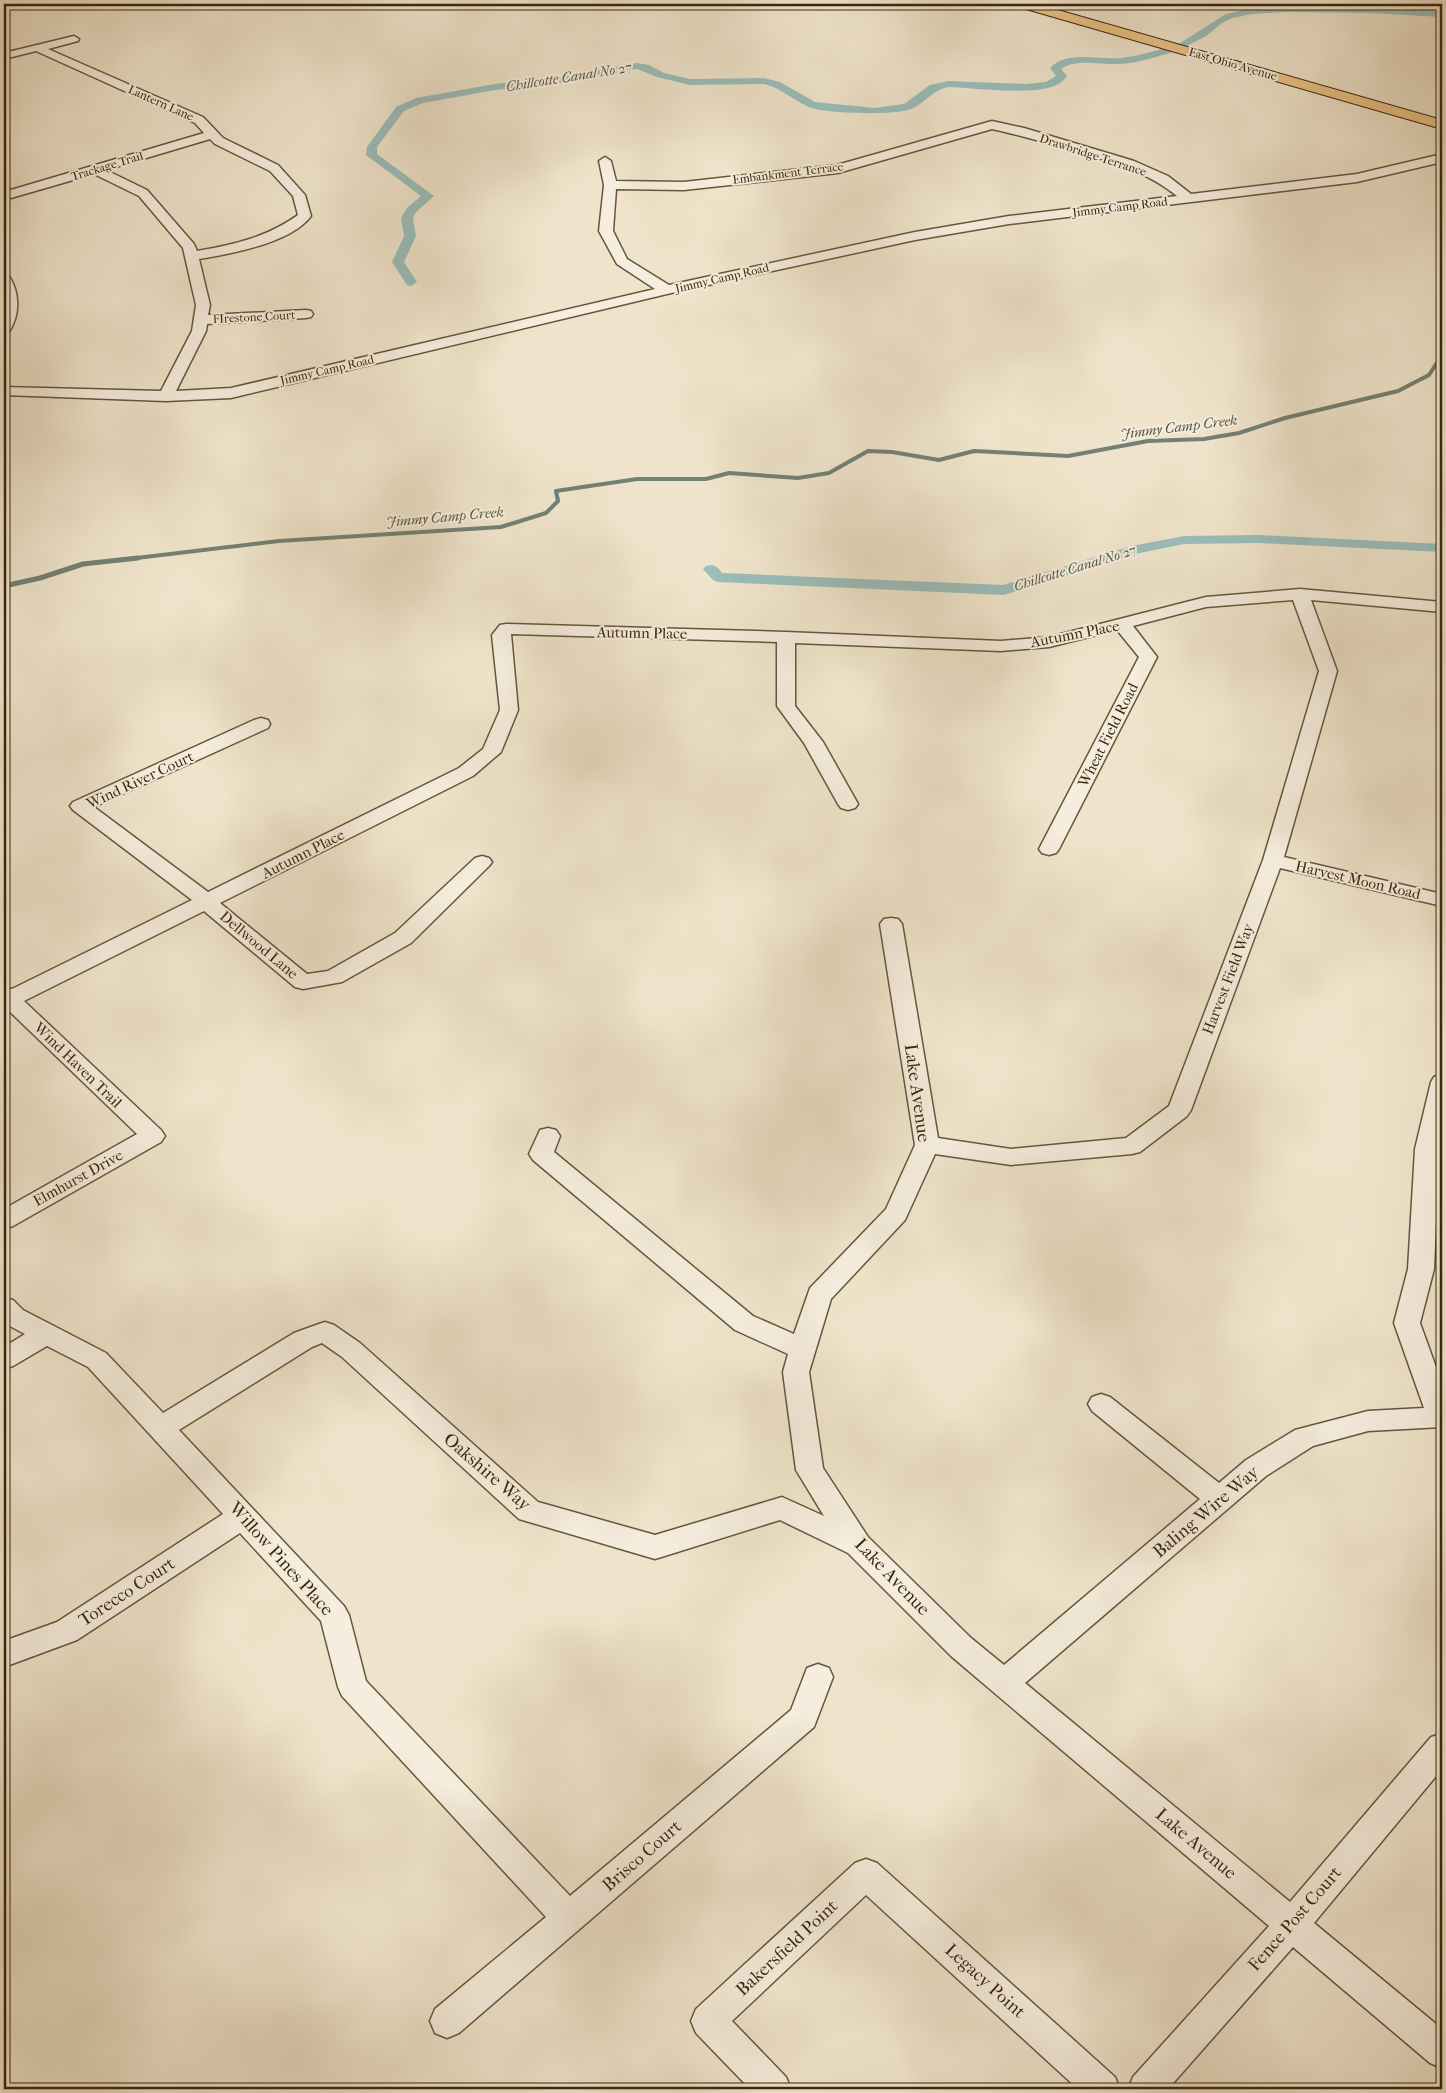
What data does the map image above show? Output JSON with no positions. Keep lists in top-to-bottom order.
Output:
{
  "streets": {
    "main road": ["East Ohio Avenue"],
    "street": [
      "Lantern Lane",
      "Drawbridge Terrance",
      "Trackage Trail",
      "Embankment Terrace",
      "Jimmy Camp Road",
      "FIrestone Court",
      "Autumn Place",
      "Wheat Field Road",
      "Wind River Court",
      "Harvest Moon Road",
      "Dellwood Lane",
      "Harvest Field Way",
      "Wind Haven Trail",
      "Lake Avenue",
      "Elmhurst Drive",
      "Oakshire Way",
      "Baling Wire Way",
      "Willow Pines Place",
      "Torecco Court",
      "Brisco Court",
      "Fence Post Court",
      "Bakersfield Point",
      "Legacy Point"
    ]
  },
  "crossings": [
    ["Lantern Lane", "Trackage Trail"],
    ["Drawbridge Terrance", "Embankment Terrace"],
    ["Drawbridge Terrance", "Jimmy Camp Road"],
    ["Autumn Place", "Wheat Field Road"],
    ["Autumn Place", "Wind River Court"],
    ["Autumn Place", "Dellwood Lane"],
    ["Autumn Place", "Harvest Field Way"],
    ["Autumn Place", "Wind Haven Trail"],
    ["Wind River Court", "Dellwood Lane"],
    ["Harvest Moon Road", "Harvest Field Way"],
    ["Harvest Field Way", "Lake Avenue"],
    ["Wind Haven Trail", "Elmhurst Drive"],
    ["Lake Avenue", "Oakshire Way"],
    ["Lake Avenue", "Baling Wire Way"],
    ["Lake Avenue", "Fence Post Court"],
    ["Oakshire Way", "Willow Pines Place"],
    ["Willow Pines Place", "Torecco Court"],
    ["Willow Pines Place", "Brisco Court"],
    ["Bakersfield Point", "Legacy Point"]
  ],
  "water": ["Chillcotte Canal No 27", "Jimmy Camp Creek"]
}
